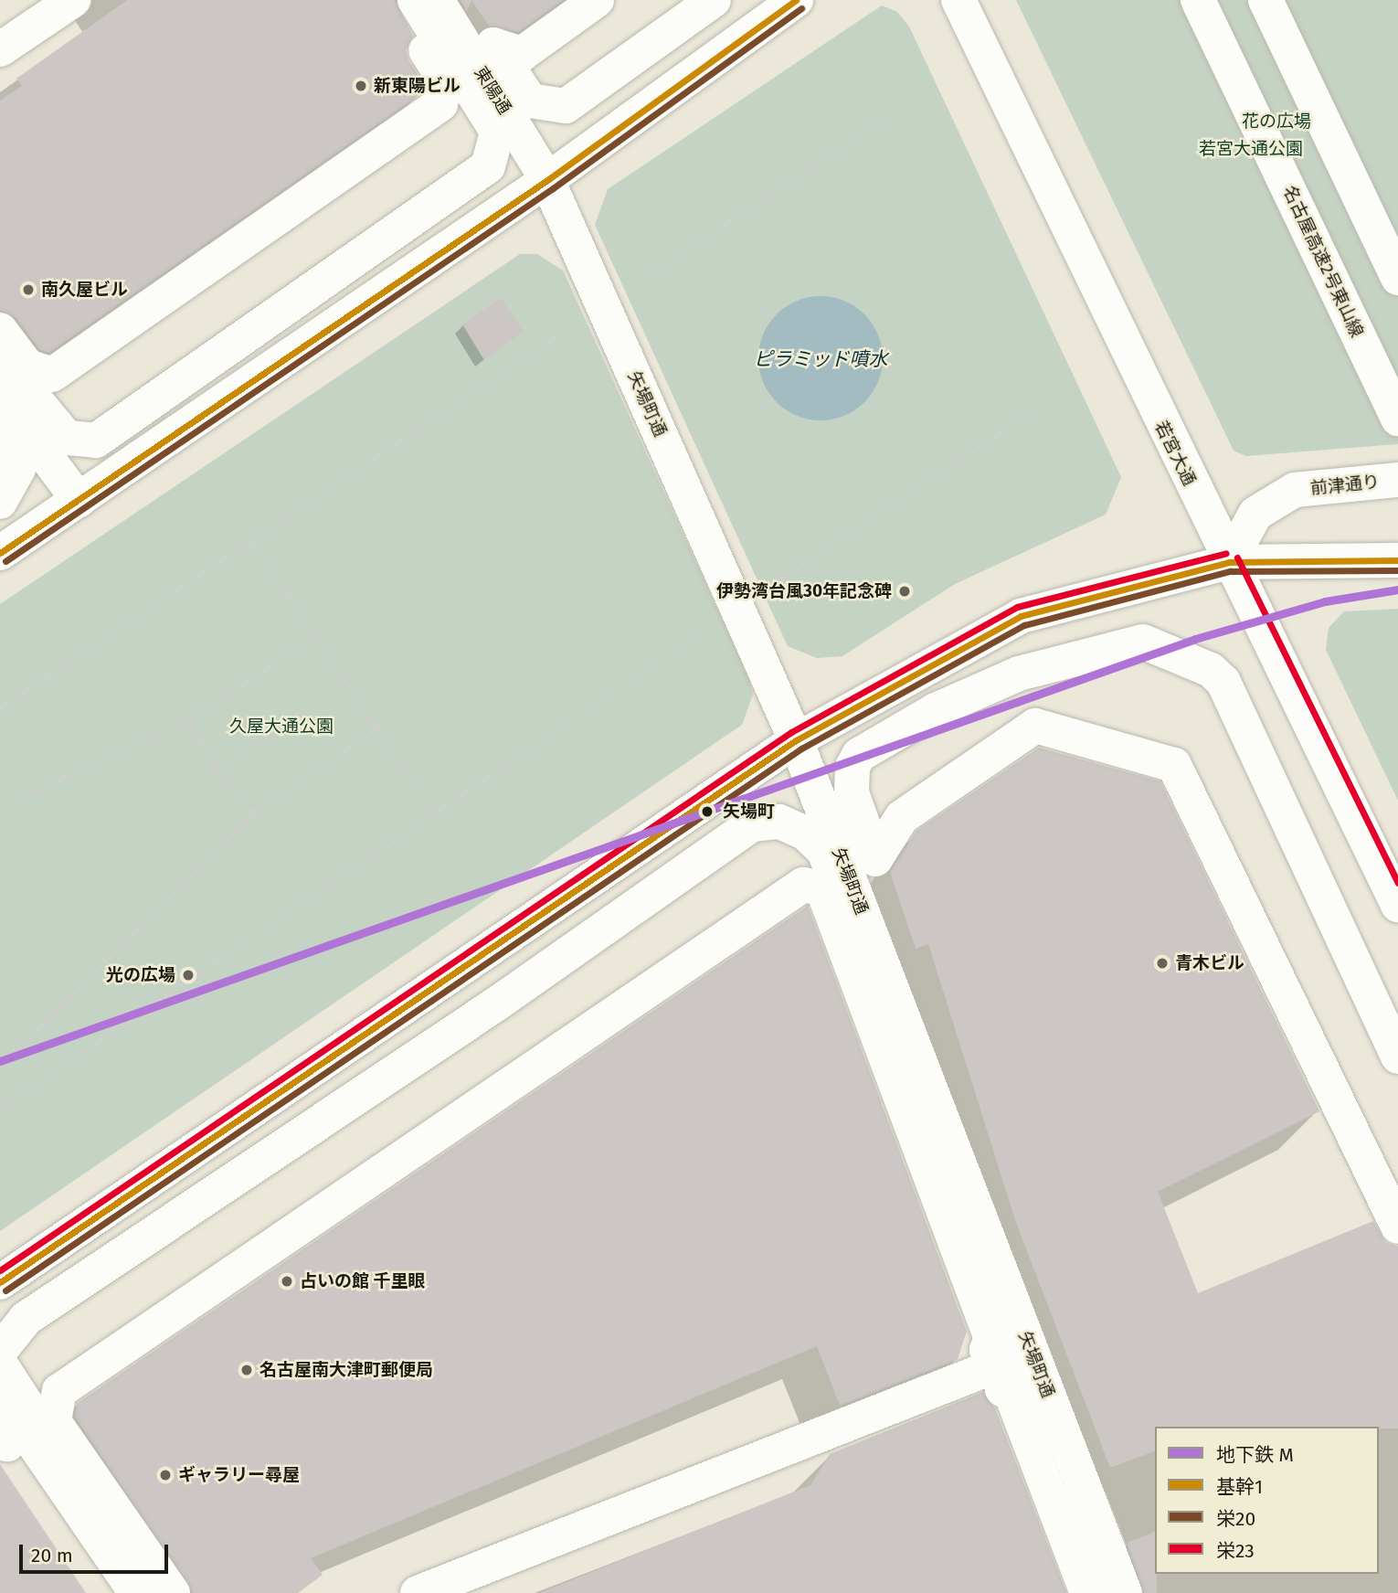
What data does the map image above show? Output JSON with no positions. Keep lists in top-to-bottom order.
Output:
{
  "streets": {
    "main road": [
      "東陽通",
      "名古屋高速2号東山線",
      "矢場町通",
      "若宮大通",
      "前津通り"
    ]
  },
  "crossings": [
    ["東陽通", "矢場町通"],
    ["若宮大通", "前津通り"]
  ],
  "water": ["ピラミッド噴水"],
  "parks": ["花の広場", "若宮大通公園", "久屋大通公園"],
  "places": [
    "新東陽ビル",
    "南久屋ビル",
    "伊勢湾台風30年記念碑",
    "矢場町",
    "青木ビル",
    "光の広場",
    "占いの館 千里眼",
    "名古屋南大津町郵便局",
    "ギャラリー尋屋"
  ],
  "lines": [
    "transit line 基幹1",
    "transit line 栄20",
    "transit line 栄23",
    "metro line M"
  ],
  "legend": [
    "地下鉄 M",
    "基幹1",
    "栄20",
    "栄23"
  ],
  "scale_bar": "20 m"
}
